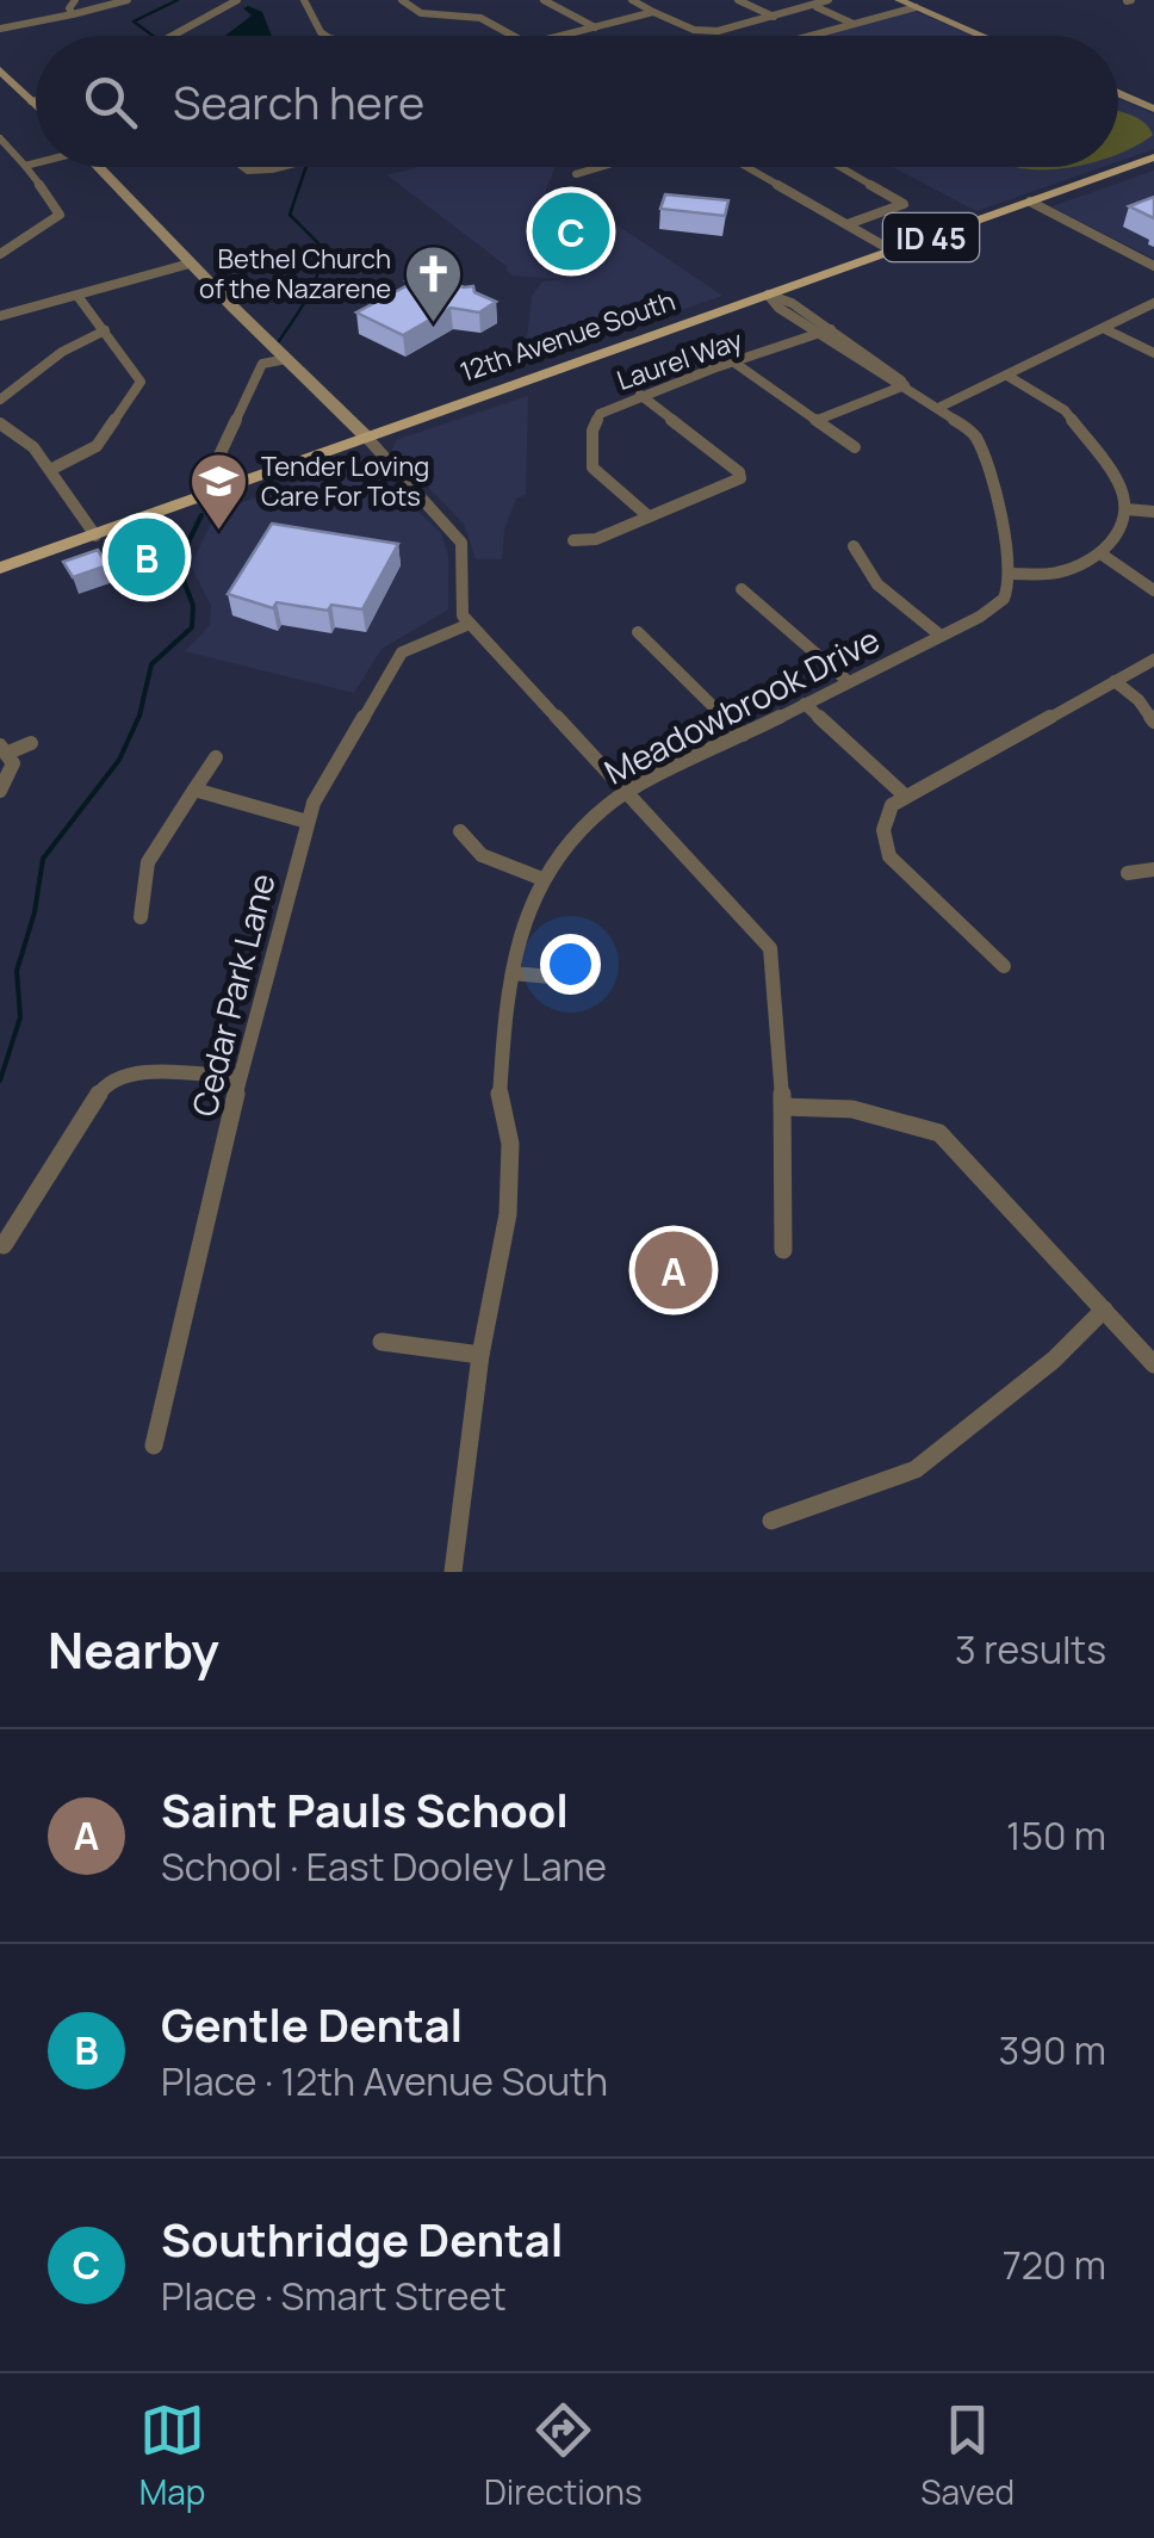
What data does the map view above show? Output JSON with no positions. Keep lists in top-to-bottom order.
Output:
{
  "streets": {
    "main road": ["ID 45", "12th Avenue South"],
    "street": ["Laurel Way", "Meadowbrook Drive", "Cedar Park Lane"]
  },
  "places": {
    "church": ["Bethel Church of the Nazarene"],
    "school or university": ["Tender Loving Care For Tots"]
  },
  "page": {
    "search": "Search here",
    "pins": ["C", "B", "A"],
    "heading": ["Nearby", "3 results"],
    "list": [
      {
        "mark": "A",
        "name": "Saint Pauls School",
        "note": "School · East Dooley Lane",
        "value": "150 m"
      },
      {
        "mark": "B",
        "name": "Gentle Dental",
        "note": "Place · 12th Avenue South",
        "value": "390 m"
      },
      {
        "mark": "C",
        "name": "Southridge Dental",
        "note": "Place · Smart Street",
        "value": "720 m"
      }
    ],
    "nav": ["Map", "Directions", "Saved"]
  }
}
